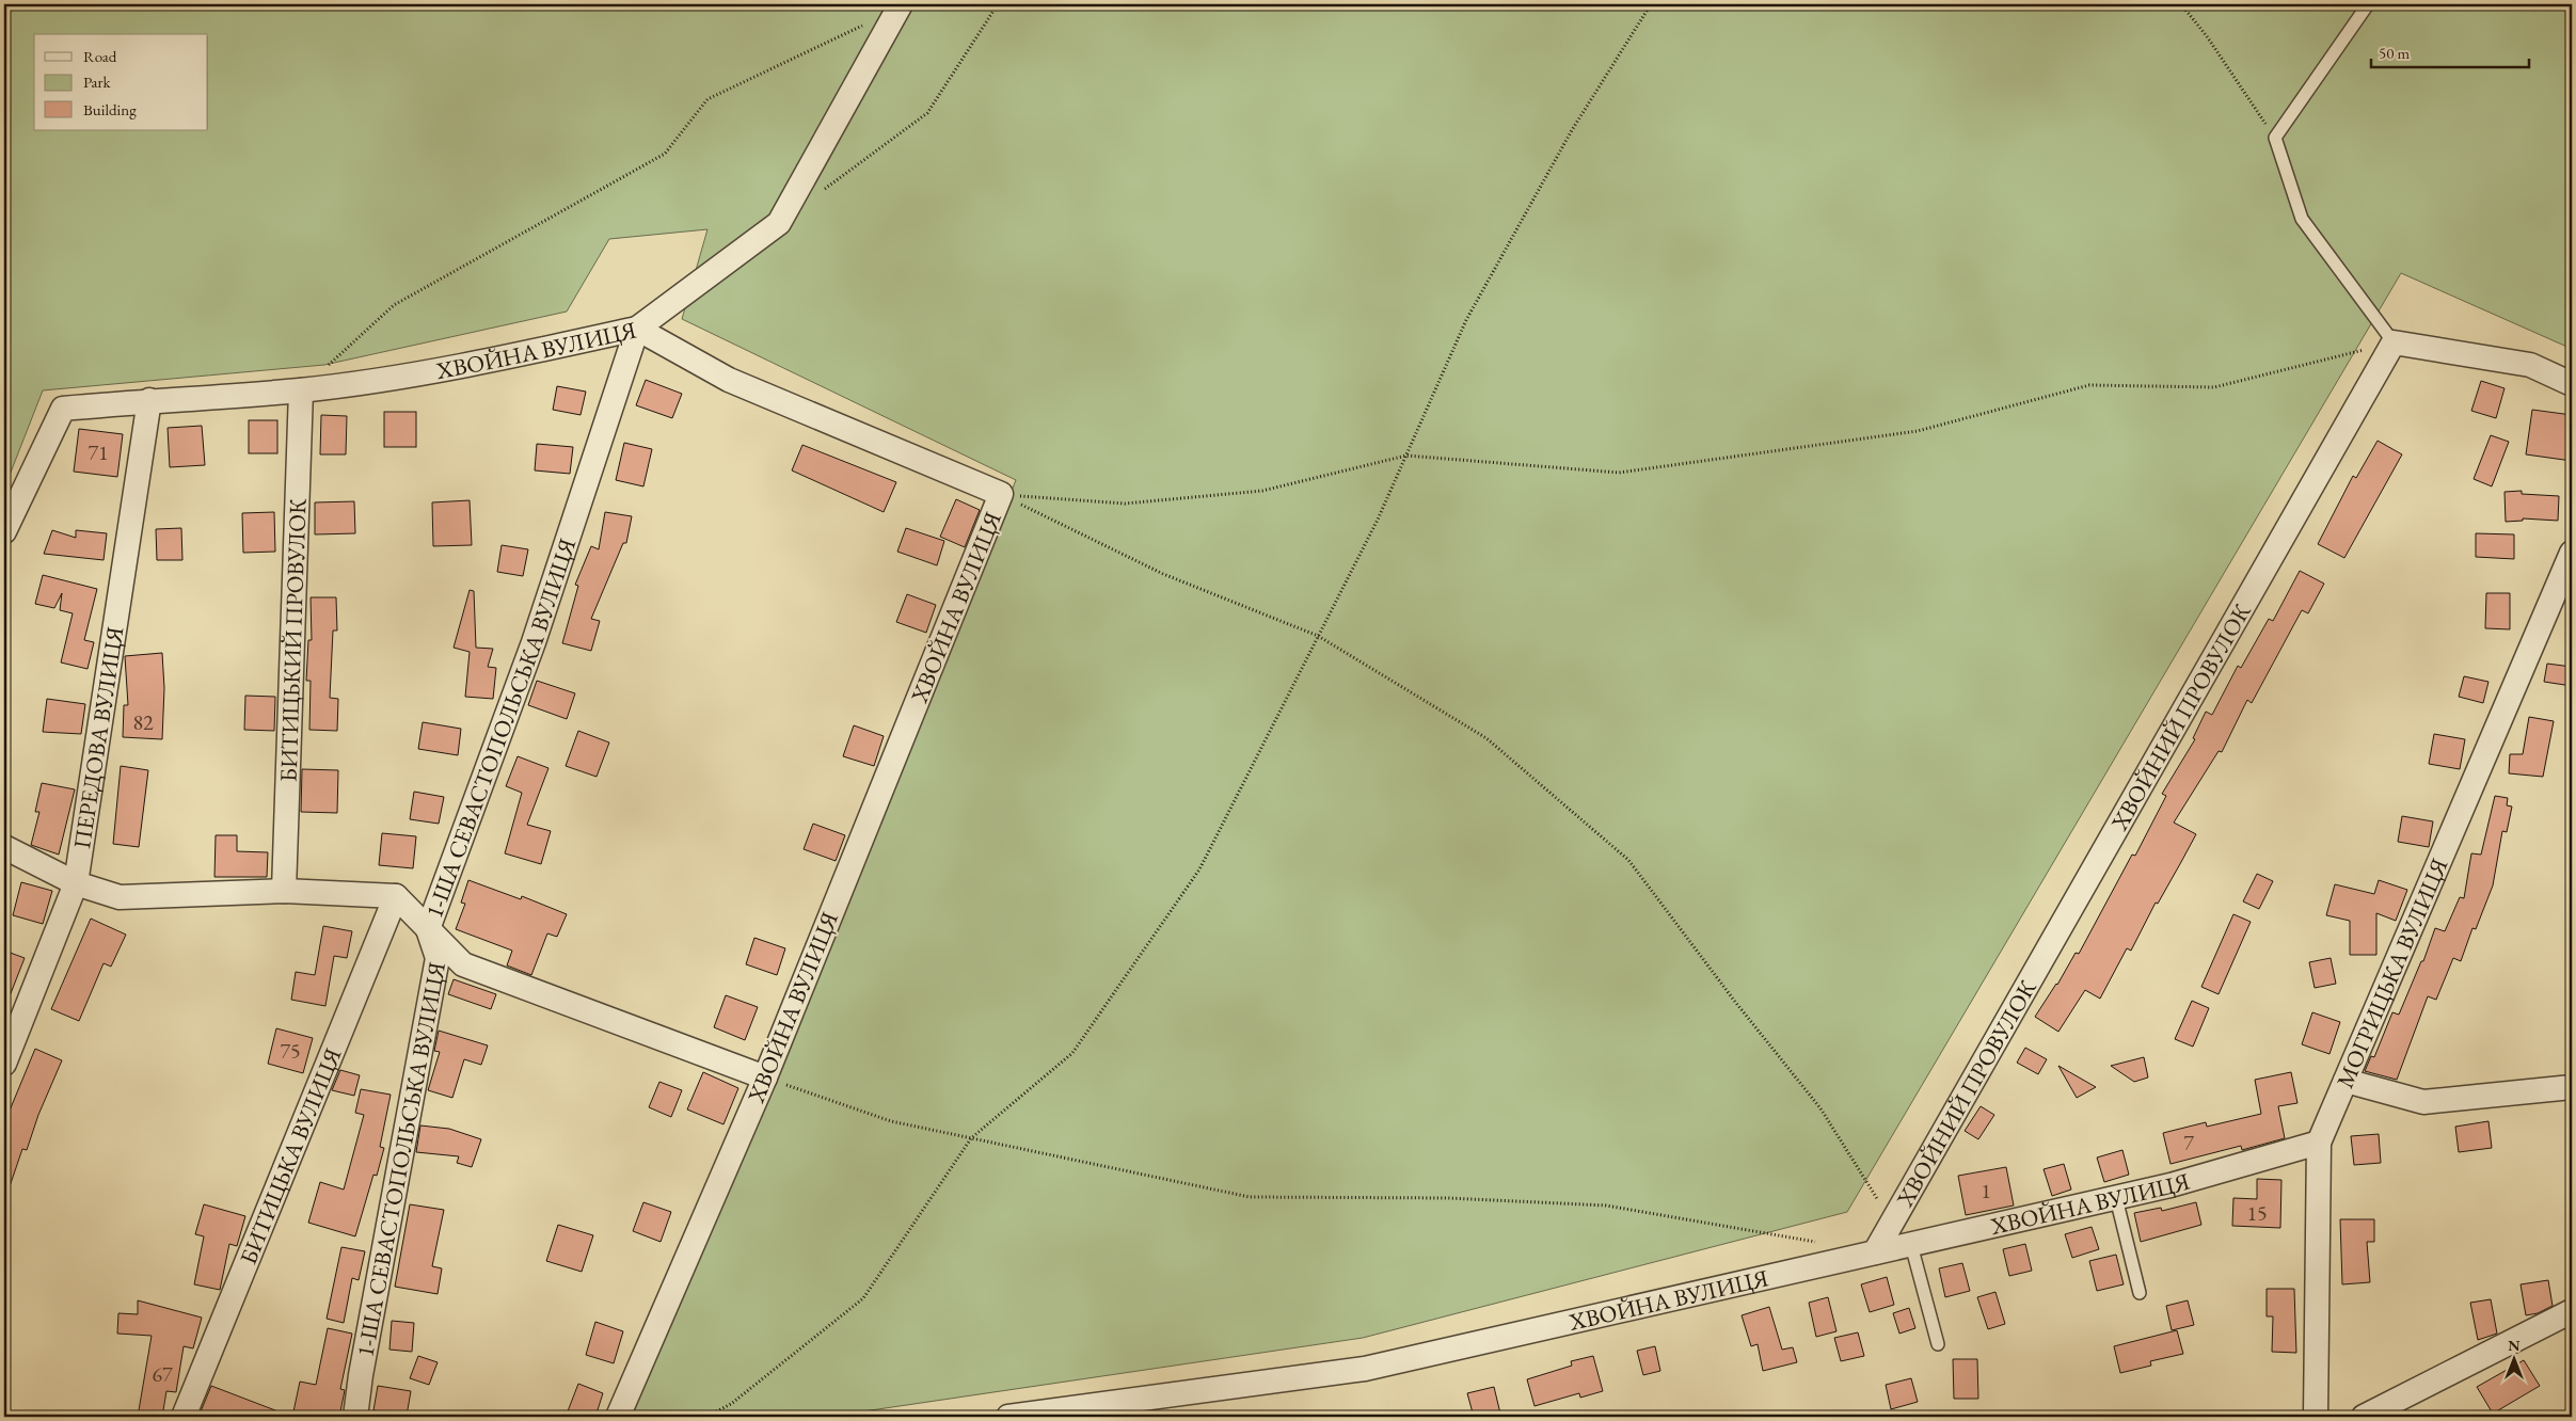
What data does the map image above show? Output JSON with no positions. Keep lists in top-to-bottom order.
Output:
{
  "streets": {
    "street": [
      "ХВОЙНА ВУЛИЦЯ",
      "БИТИЦЬКИЙ ПРОВУЛОК",
      "ХВОЙНИЙ ПРОВУЛОК",
      "1-ША СЕВАСТОПОЛЬСЬКА ВУЛИЦЯ",
      "ПЕРЕДОВА ВУЛИЦЯ",
      "МОГРИЦЬКА ВУЛИЦЯ",
      "БИТИЦЬКА ВУЛИЦЯ"
    ]
  },
  "crossings": [
    ["ХВОЙНА ВУЛИЦЯ", "БИТИЦЬКИЙ ПРОВУЛОК"],
    ["ХВОЙНА ВУЛИЦЯ", "ХВОЙНИЙ ПРОВУЛОК"],
    ["ХВОЙНА ВУЛИЦЯ", "1-ША СЕВАСТОПОЛЬСЬКА ВУЛИЦЯ"],
    ["ХВОЙНА ВУЛИЦЯ", "ПЕРЕДОВА ВУЛИЦЯ"],
    ["ХВОЙНА ВУЛИЦЯ", "МОГРИЦЬКА ВУЛИЦЯ"]
  ],
  "house_numbers": [
    "71",
    "82",
    "75",
    "7",
    "1",
    "15",
    "67"
  ],
  "legend": ["Road", "Park", "Building"],
  "scale_bar": "50 m",
  "north": "top"
}
